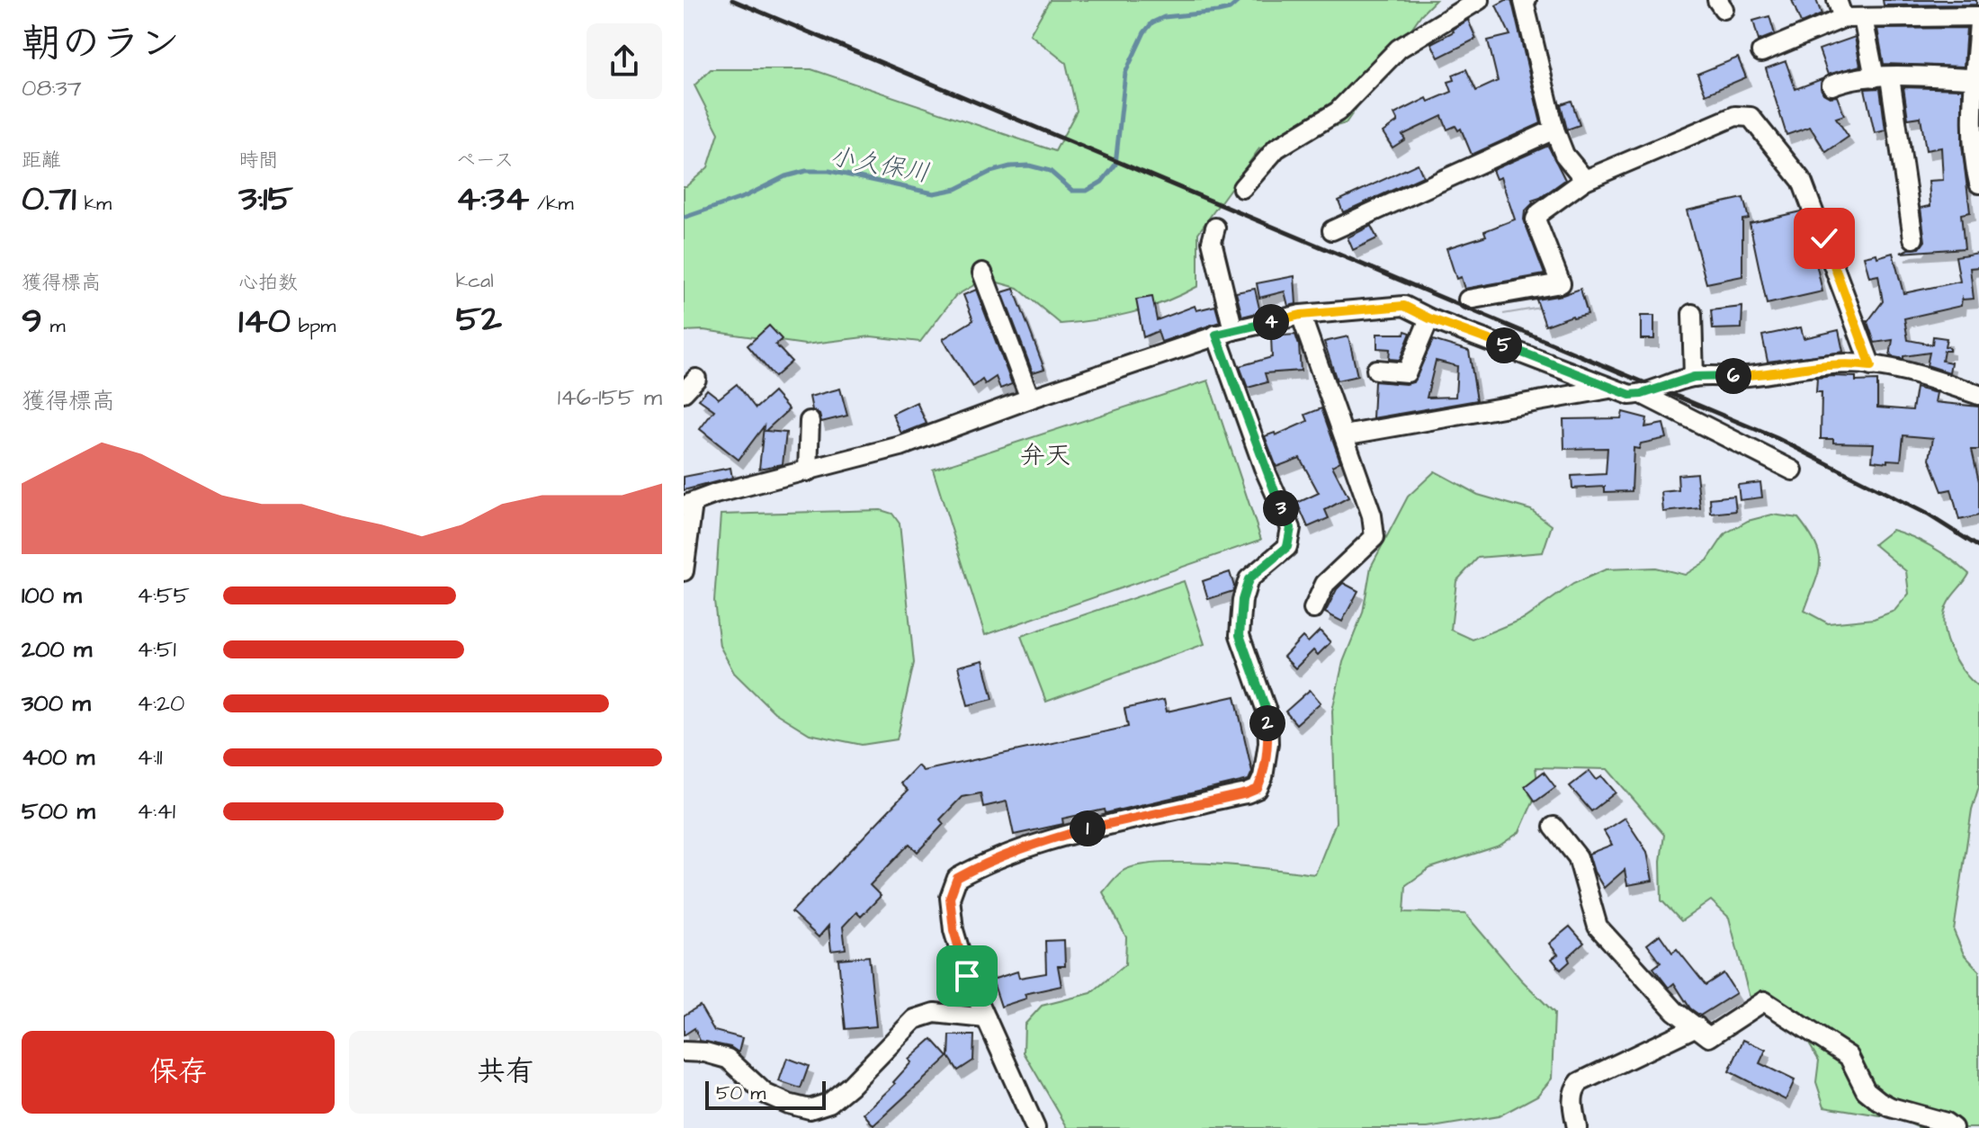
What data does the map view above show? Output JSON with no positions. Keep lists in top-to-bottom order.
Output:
{
  "districts": ["弁天"],
  "water": ["小久保川"],
  "scale_bar": "50 m",
  "page": {
    "heading": ["朝のラン", "08:37"],
    "stats": [
      ["距離", "0.71 km"],
      ["時間", "3:15"],
      ["ペース", "4:34 /km"],
      ["獲得標高", "9 m"],
      ["心拍数", "140 bpm"],
      ["kcal", "52"]
    ],
    "pins": [
      "4",
      "5",
      "6",
      "3",
      "2",
      "1"
    ],
    "chart": ["獲得標高", "146–155 m"],
    "list": [
      {
        "name": "100 m",
        "note": "4:55"
      },
      {
        "name": "200 m",
        "note": "4:51"
      },
      {
        "name": "300 m",
        "note": "4:20"
      },
      {
        "name": "400 m",
        "note": "4:11"
      },
      {
        "name": "500 m",
        "note": "4:41"
      }
    ],
    "buttons": ["保存", "共有"],
    "scale": "50 m"
  }
}
